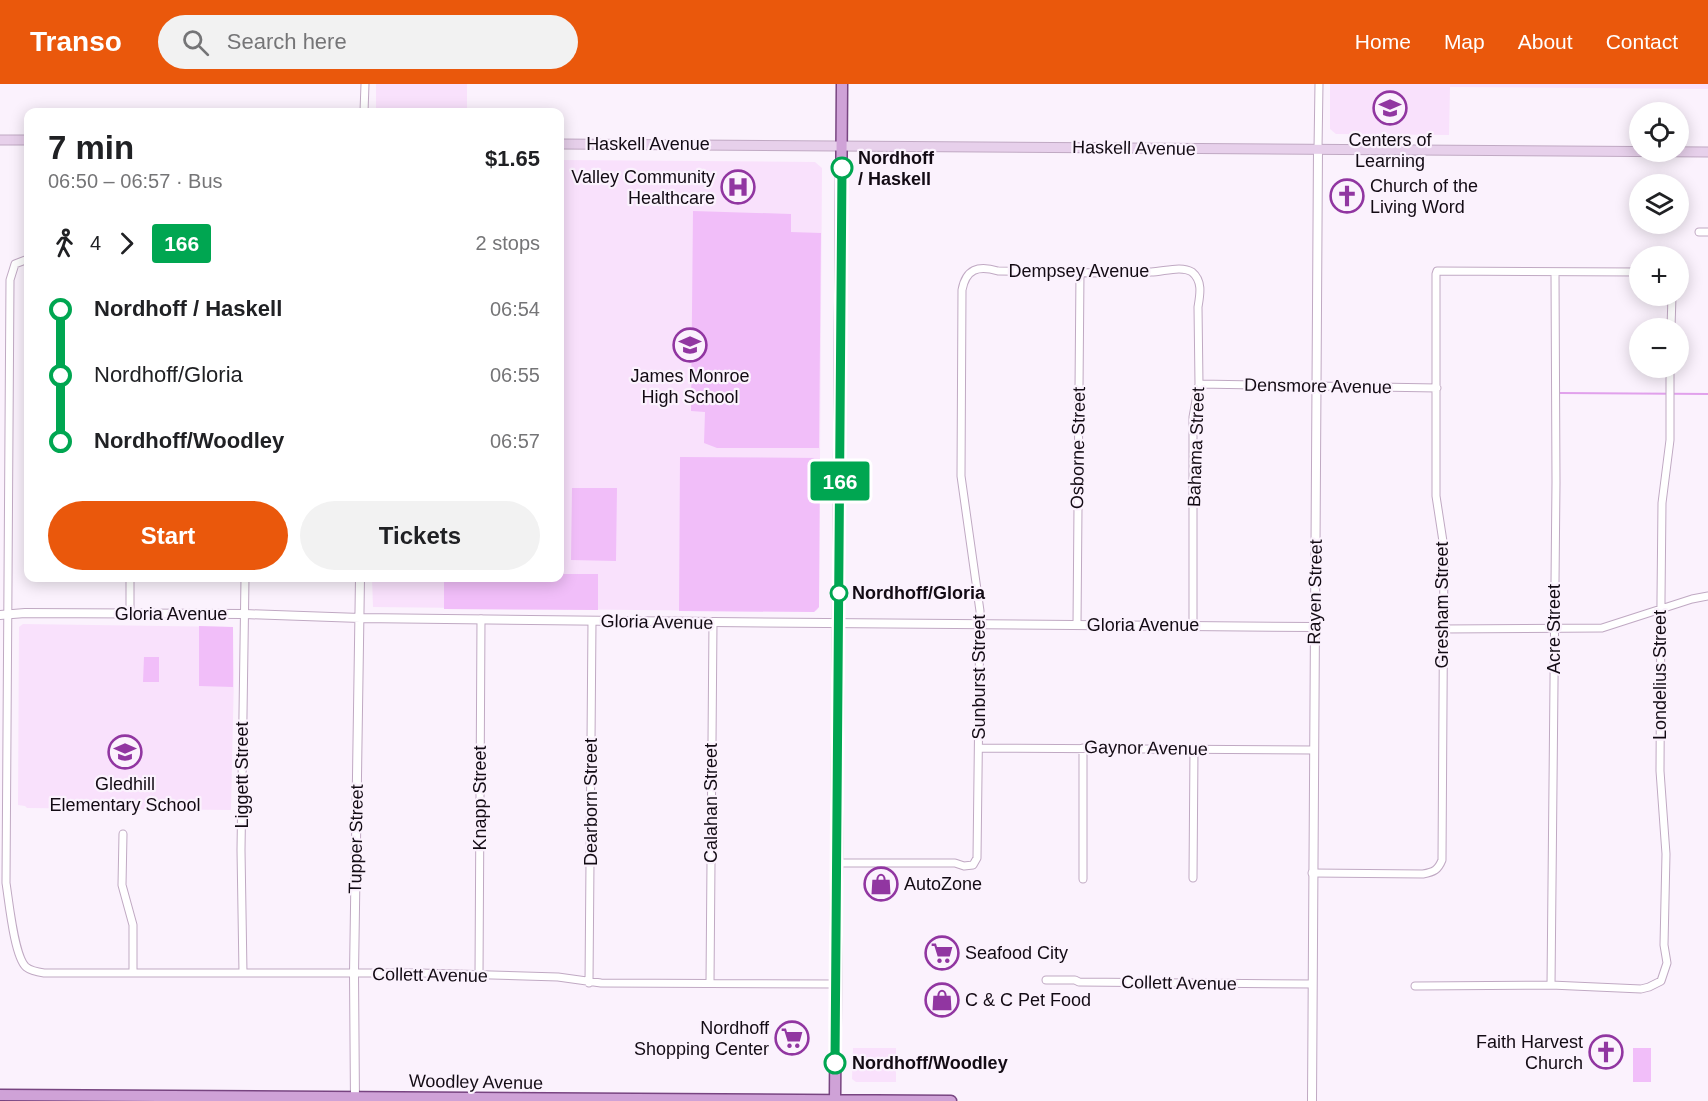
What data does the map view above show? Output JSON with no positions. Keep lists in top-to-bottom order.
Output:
{
  "streets": {
    "main road": ["Haskell Avenue", "Woodley Avenue"],
    "street": [
      "Dempsey Avenue",
      "Densmore Avenue",
      "Bahama Street",
      "Osborne Street",
      "Rayen Street",
      "Gresham Street",
      "Gloria Avenue",
      "Acre Street",
      "Londelius Street",
      "Sunburst Street",
      "Gaynor Avenue",
      "Liggett Street",
      "Knapp Street",
      "Dearborn Street",
      "Calahan Street",
      "Tupper Street",
      "Collett Avenue"
    ]
  },
  "crossings": [
    ["Haskell Avenue", "Rayen Street"],
    ["Dempsey Avenue", "Bahama Street"],
    ["Dempsey Avenue", "Osborne Street"],
    ["Dempsey Avenue", "Sunburst Street"],
    ["Densmore Avenue", "Bahama Street"],
    ["Densmore Avenue", "Rayen Street"],
    ["Densmore Avenue", "Gresham Street"],
    ["Bahama Street", "Gloria Avenue"],
    ["Osborne Street", "Gloria Avenue"],
    ["Rayen Street", "Gresham Street"],
    ["Rayen Street", "Gloria Avenue"],
    ["Rayen Street", "Gaynor Avenue"],
    ["Rayen Street", "Collett Avenue"],
    ["Gresham Street", "Acre Street"],
    ["Gloria Avenue", "Sunburst Street"],
    ["Gloria Avenue", "Liggett Street"],
    ["Gloria Avenue", "Knapp Street"],
    ["Gloria Avenue", "Dearborn Street"],
    ["Gloria Avenue", "Calahan Street"],
    ["Gloria Avenue", "Tupper Street"],
    ["Gloria Avenue", "Collett Avenue"],
    ["Acre Street", "Londelius Street"],
    ["Sunburst Street", "Gaynor Avenue"],
    ["Liggett Street", "Collett Avenue"],
    ["Knapp Street", "Collett Avenue"],
    ["Dearborn Street", "Collett Avenue"],
    ["Calahan Street", "Collett Avenue"],
    ["Tupper Street", "Collett Avenue"],
    ["Tupper Street", "Woodley Avenue"]
  ],
  "places": {
    "school or university": ["Centers of Learning", "James Monroe High School", "Gledhill Elementary School"],
    "other": ["Nordhoff / Haskell", "Nordhoff/Gloria", "Nordhoff/Woodley"],
    "hospital": ["Valley Community Healthcare"],
    "church": ["Church of the Living Word", "Faith Harvest Church"],
    "shop": ["AutoZone", "C & C Pet Food"],
    "supermarket": ["Seafood City", "Nordhoff Shopping Center"]
  },
  "lines": ["bus line 166"],
  "page": {
    "header": "Transo",
    "search": "Search here",
    "nav": [
      "Home",
      "Map",
      "About",
      "Contact"
    ],
    "on_map": "166",
    "map_buttons": ["+", "−"],
    "heading": ["7 min", "06:50 – 06:57 · Bus", "$1.65"],
    "legs": ["4", "166", "2 stops"],
    "list": [
      {
        "name": "Nordhoff / Haskell",
        "value": "06:54"
      },
      {
        "name": "Nordhoff/Gloria",
        "value": "06:55"
      },
      {
        "name": "Nordhoff/Woodley",
        "value": "06:57"
      }
    ],
    "buttons": ["Start", "Tickets"]
  }
}
